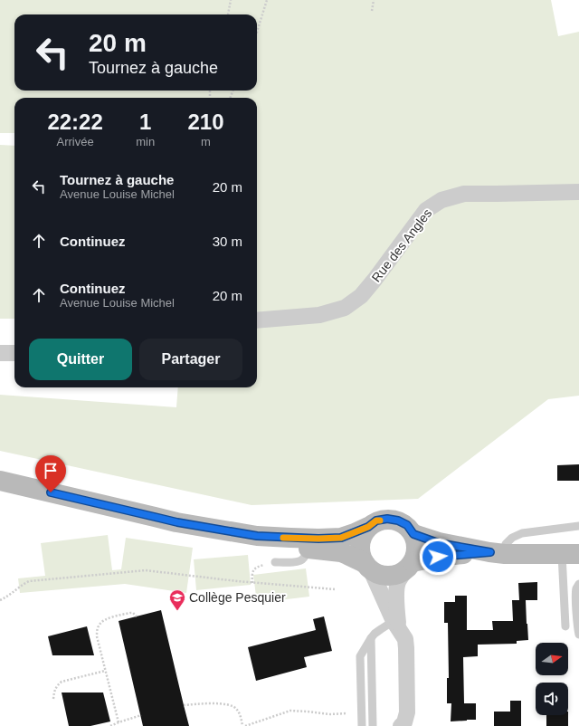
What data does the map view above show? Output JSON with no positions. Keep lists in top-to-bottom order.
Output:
{
  "streets": {
    "street": ["Rue des Angles"]
  },
  "places": {
    "school or university": ["Collège Pesquier"]
  },
  "north": "right",
  "page": {
    "turn": ["20 m", "Tournez à gauche"],
    "eta": [
      "22:22",
      "Arrivée",
      "1",
      "min",
      "210",
      "m"
    ],
    "list": [
      {
        "name": "Tournez à gauche",
        "note": "Avenue Louise Michel",
        "value": "20 m"
      },
      {
        "name": "Continuez",
        "value": "30 m"
      },
      {
        "name": "Continuez",
        "note": "Avenue Louise Michel",
        "value": "20 m"
      }
    ],
    "buttons": ["Quitter", "Partager"]
  }
}
